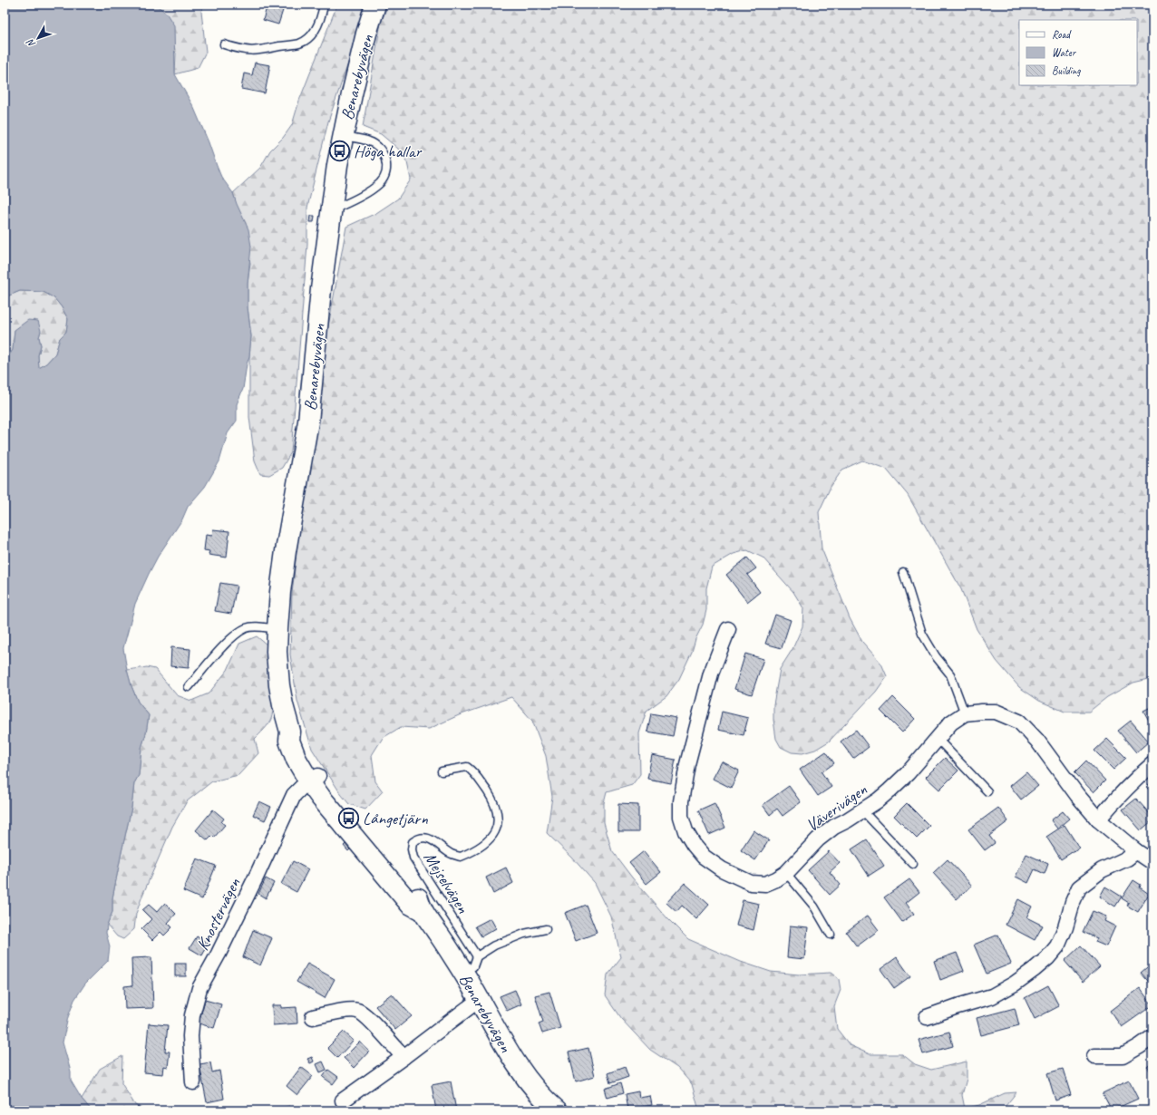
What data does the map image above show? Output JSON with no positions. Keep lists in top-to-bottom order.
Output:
{
  "streets": {
    "street": ["Benarebyvägen", "Väverivägen", "Knostervägen"],
    "lane": ["Mejselvägen"]
  },
  "crossings": [
    ["Benarebyvägen", "Knostervägen"]
  ],
  "places": {
    "bus stop": ["Höga hallar", "Långetjärn"]
  },
  "legend": ["Road", "Water", "Building"],
  "north": "bottom left"
}
